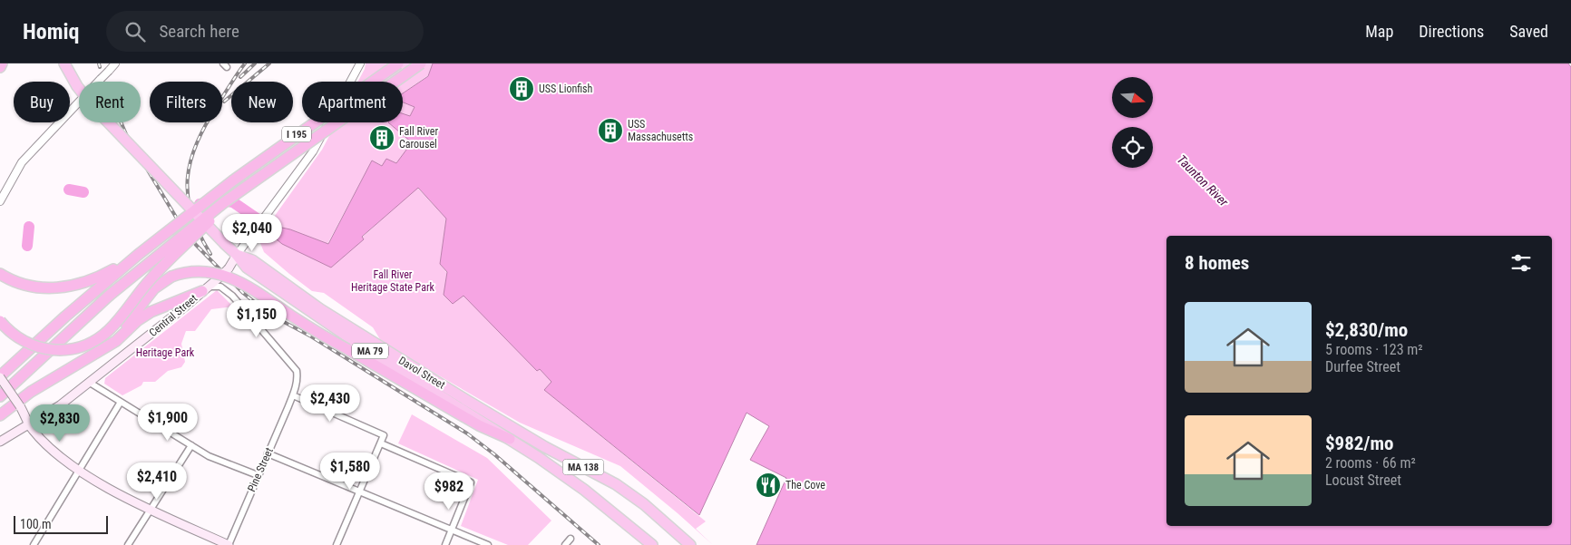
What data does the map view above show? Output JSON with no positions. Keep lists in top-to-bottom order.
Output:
{
  "streets": {
    "highway": [
      "I 195",
      "MA 79",
      "Davol Street",
      "MA 138"
    ],
    "main road": ["Central Street"],
    "street": ["Pine Street"]
  },
  "crossings": [
    ["Central Street", "MA 79"],
    ["Central Street", "Davol Street"],
    ["Central Street", "Pine Street"],
    ["MA 79", "Davol Street"]
  ],
  "water": ["Taunton River"],
  "parks": ["Fall River Heritage State Park", "Heritage Park"],
  "places": {
    "building": ["USS Lionfish", "USS Massachusetts", "Fall River Carousel"],
    "restaurant": ["The Cove"]
  },
  "scale_bar": "100 m",
  "north": "right",
  "page": {
    "header": "Homiq",
    "search": "Search here",
    "nav": ["Map", "Directions", "Saved"],
    "chip": [
      "Buy",
      "Rent",
      "Filters",
      "New",
      "Apartment"
    ],
    "price": [
      "$2,040",
      "$1,150",
      "$2,430",
      "$1,900",
      "$2,830",
      "$1,580",
      "$2,410",
      "$982"
    ],
    "heading": "8 homes",
    "list": [
      {
        "name": "$2,830/mo",
        "note": "5 rooms · 123 m² · Durfee Street"
      },
      {
        "name": "$982/mo",
        "note": "2 rooms · 66 m² · Locust Street"
      }
    ],
    "scale": "100 m"
  }
}
